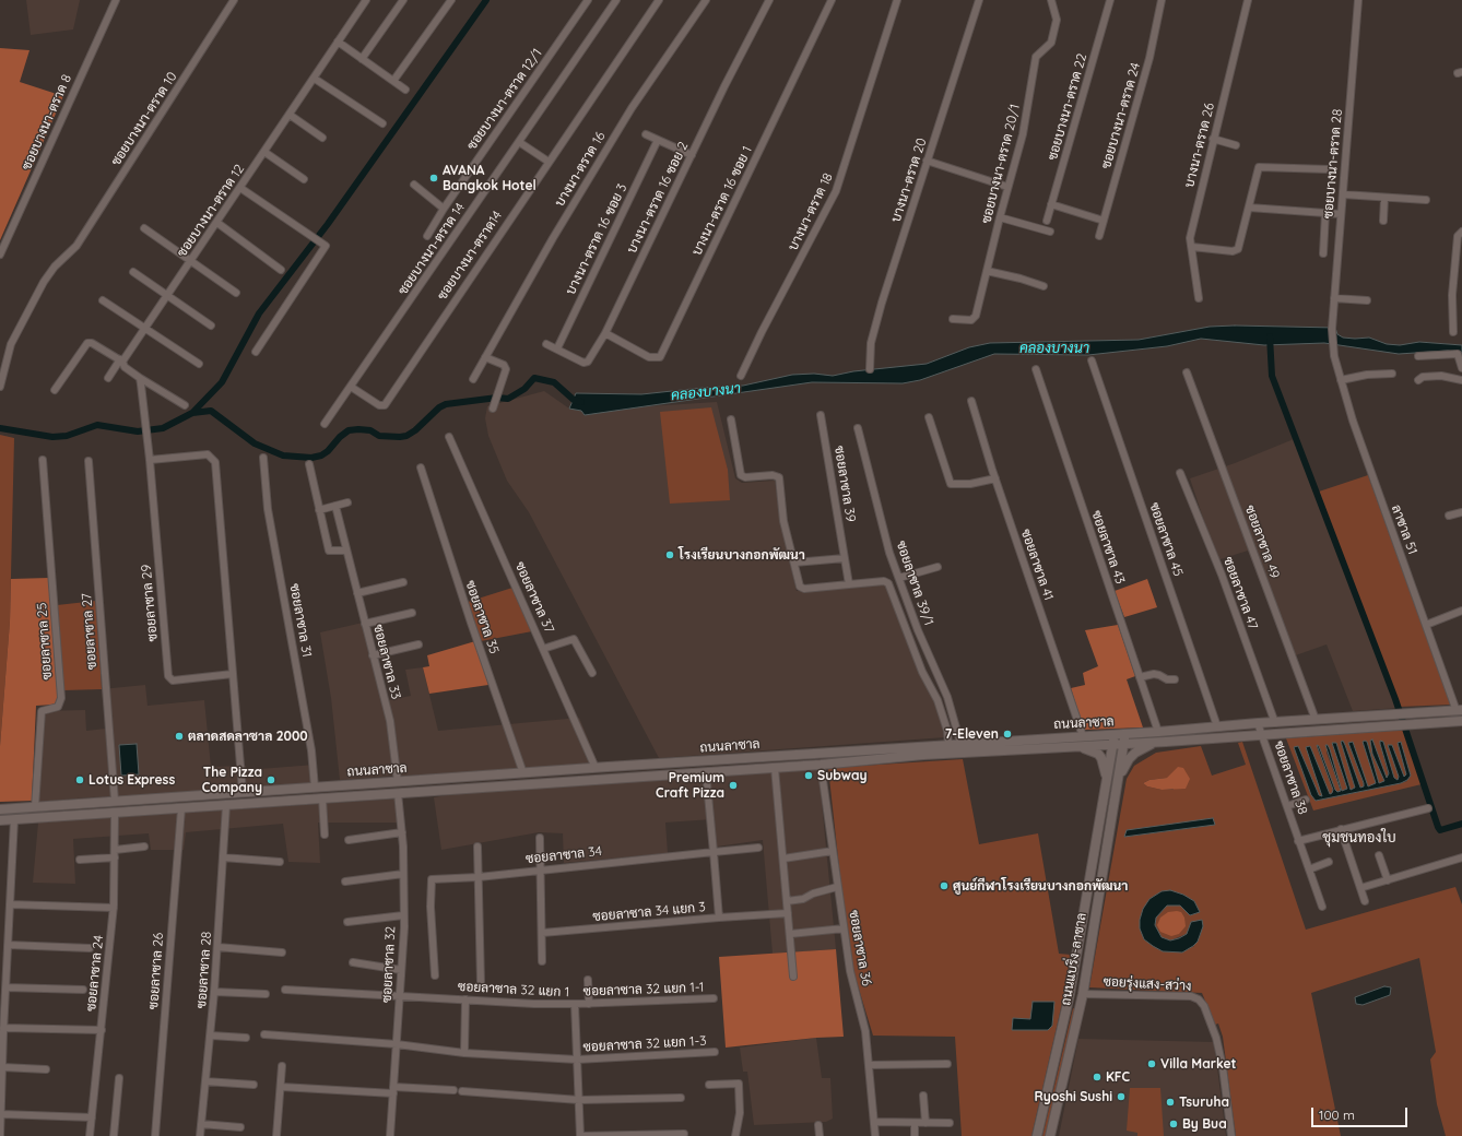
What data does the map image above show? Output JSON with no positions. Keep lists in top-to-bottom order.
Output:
{
  "streets": {
    "street": [
      "ซอยบางนา-ตราด 12/1",
      "ซอยบางนา-ตราด 22",
      "ซอยบางนา-ตราด 24",
      "ซอยบางนา-ตราด 10",
      "ซอยบางนา-ตราด 8",
      "บางนา-ตราด 26",
      "ซอยบางนา-ตราด 20/1",
      "ซอยบางนา-ตราด 28",
      "บางนา-ตราด 16",
      "บางนา-ตราด 20",
      "บางนา-ตราด 16 ซอย 2",
      "บางนา-ตราด 16 ซอย 1",
      "ซอยบางนา-ตราด 12",
      "บางนา-ตราด 18",
      "บางนา-ตราด 16 ซอย 3",
      "ซอยบางนา-ตราด 14",
      "ซอยบางนา-ตราด14",
      "ซอยลาซาล 39",
      "ลาซาล 51",
      "ซอยลาซาล 45",
      "ซอยลาซาล 49",
      "ซอยลาซาล 43",
      "ซอยลาซาล 41",
      "ซอยลาซาล 39/1",
      "ซอยลาซาล 47",
      "ซอยลาซาล 37",
      "ซอยลาซาล 29",
      "ซอยลาซาล 35",
      "ซอยลาซาล 31",
      "ซอยลาซาล 27",
      "ซอยลาซาล 25",
      "ซอยลาซาล 33",
      "ถนนลาซาล",
      "ซอยลาซาล 38",
      "ซอยลาซาล 34",
      "ซอยลาซาล 34 แยก 3",
      "ซอยลาซาล 36",
      "ถนนแบริ่ง-ลาซาล",
      "ซอยลาซาล 32",
      "ซอยลาซาล 28",
      "ซอยลาซาล 26",
      "ซอยลาซาล 24",
      "ซอยรุ่งแสง-สว่าง",
      "ซอยลาซาล 32 แยก 1",
      "ซอยลาซาล 32 แยก 1-1",
      "ซอยลาซาล 32 แยก 1-3"
    ]
  },
  "crossings": [
    ["ซอยบางนา-ตราด 28", "ลาซาล 51"],
    ["บางนา-ตราด 16 ซอย 2", "บางนา-ตราด 16 ซอย 1"],
    ["บางนา-ตราด 16 ซอย 2", "บางนา-ตราด 16 ซอย 3"],
    ["ซอยบางนา-ตราด 14", "ซอยบางนา-ตราด14"],
    ["ลาซาล 51", "ถนนลาซาล"],
    ["ซอยลาซาล 45", "ถนนลาซาล"],
    ["ซอยลาซาล 49", "ถนนลาซาล"],
    ["ซอยลาซาล 43", "ถนนลาซาล"],
    ["ซอยลาซาล 41", "ถนนลาซาล"],
    ["ซอยลาซาล 39/1", "ถนนลาซาล"],
    ["ซอยลาซาล 47", "ถนนลาซาล"],
    ["ซอยลาซาล 37", "ถนนลาซาล"],
    ["ซอยลาซาล 35", "ถนนลาซาล"],
    ["ซอยลาซาล 31", "ถนนลาซาล"],
    ["ซอยลาซาล 27", "ถนนลาซาล"],
    ["ซอยลาซาล 25", "ถนนลาซาล"],
    ["ซอยลาซาล 33", "ถนนลาซาล"],
    ["ถนนลาซาล", "ซอยลาซาล 38"],
    ["ถนนลาซาล", "ซอยลาซาล 36"],
    ["ถนนลาซาล", "ถนนแบริ่ง-ลาซาล"],
    ["ถนนลาซาล", "ซอยลาซาล 32"],
    ["ถนนลาซาล", "ซอยลาซาล 28"],
    ["ถนนลาซาล", "ซอยลาซาล 26"],
    ["ถนนลาซาล", "ซอยลาซาล 24"],
    ["ซอยลาซาล 34", "ซอยลาซาล 34 แยก 3"],
    ["ถนนแบริ่ง-ลาซาล", "ซอยรุ่งแสง-สว่าง"],
    ["ซอยลาซาล 32", "ซอยลาซาล 32 แยก 1"],
    ["ซอยลาซาล 32", "ซอยลาซาล 32 แยก 1-3"],
    ["ซอยลาซาล 32 แยก 1", "ซอยลาซาล 32 แยก 1-1"],
    ["ซอยลาซาล 32 แยก 1", "ซอยลาซาล 32 แยก 1-3"]
  ],
  "districts": ["ชุมชนทองใบ"],
  "water": ["คลองบางนา"],
  "places": [
    "AVANA Bangkok Hotel",
    "โรงเรียนบางกอกพัฒนา",
    "7-Eleven",
    "ตลาดสดลาซาล 2000",
    "Subway",
    "Lotus Express",
    "The Pizza Company",
    "Premium Craft Pizza",
    "ศูนย์กีฬาโรงเรียนบางกอกพัฒนา",
    "Villa Market",
    "KFC",
    "Ryoshi Sushi",
    "Tsuruha",
    "By Bua"
  ],
  "scale_bar": "100 m"
}
